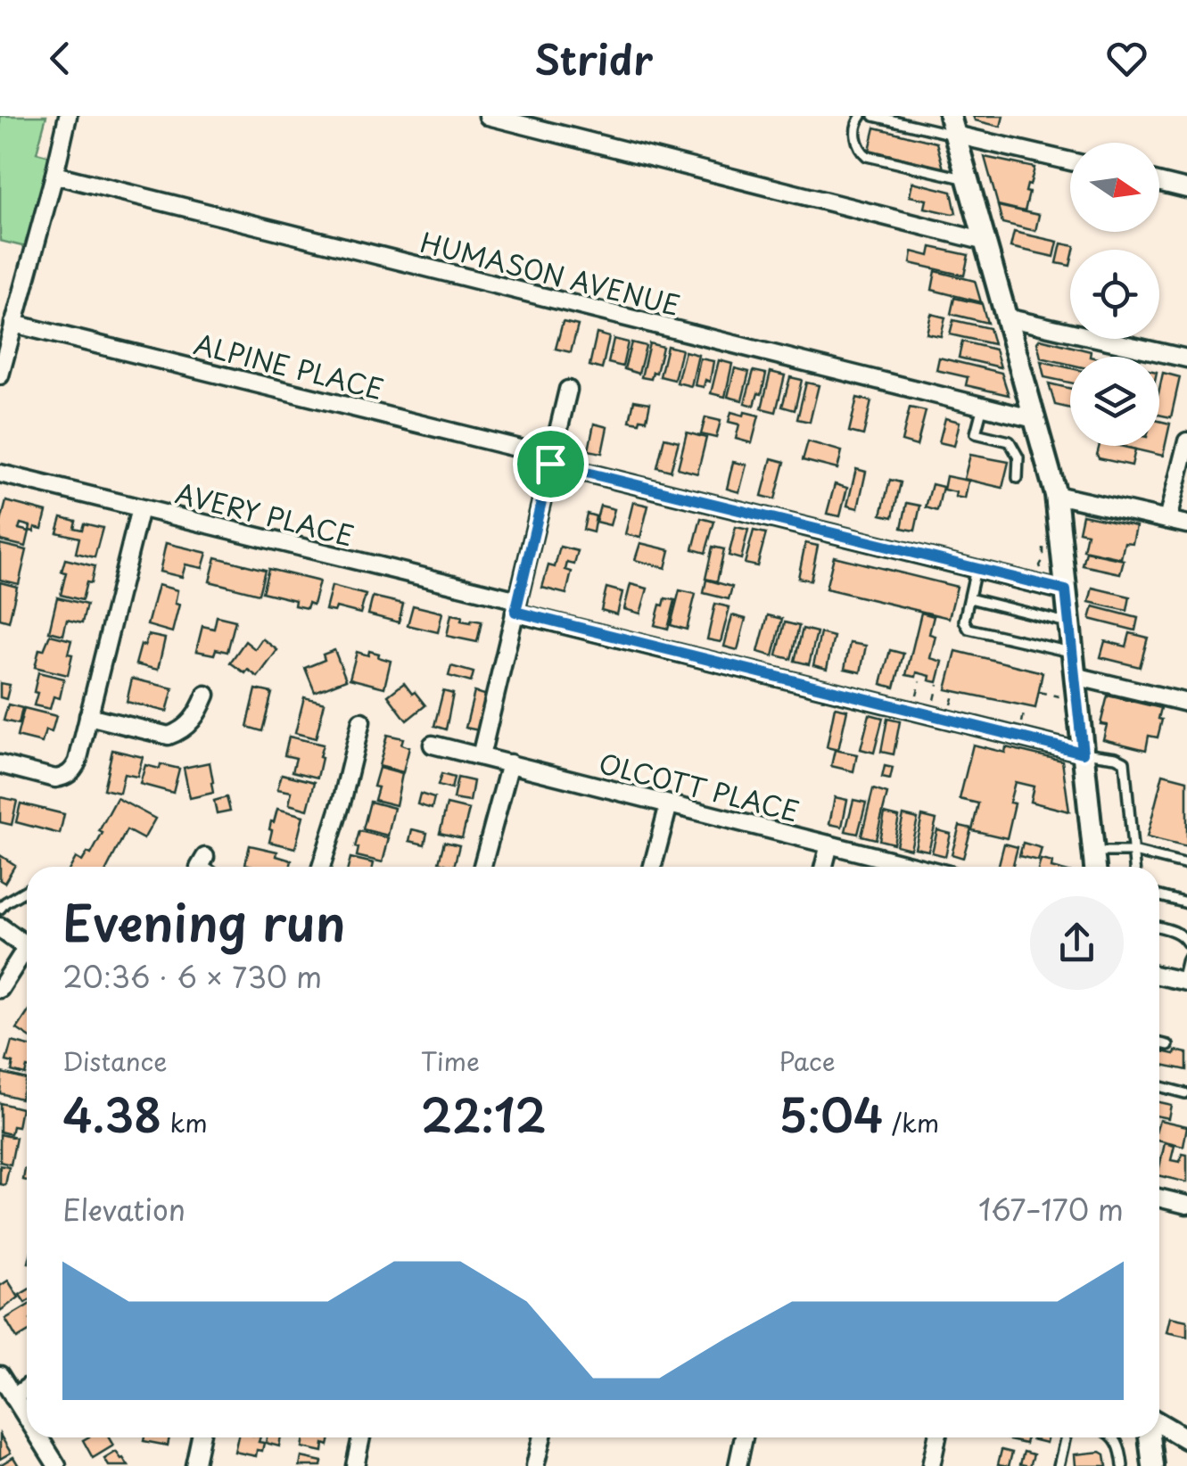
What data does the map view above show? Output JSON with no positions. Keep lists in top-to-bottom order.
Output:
{
  "streets": {
    "street": [
      "HUMASON AVENUE",
      "ALPINE PLACE",
      "AVERY PLACE",
      "OLCOTT PLACE"
    ]
  },
  "north": "right",
  "page": {
    "header": "Stridr",
    "heading": ["Evening run", "20:36 · 6 × 730 m"],
    "stats": [
      ["Distance", "4.38 km"],
      ["Time", "22:12"],
      ["Pace", "5:04 /km"]
    ],
    "chart": ["Elevation", "167–170 m"]
  }
}
